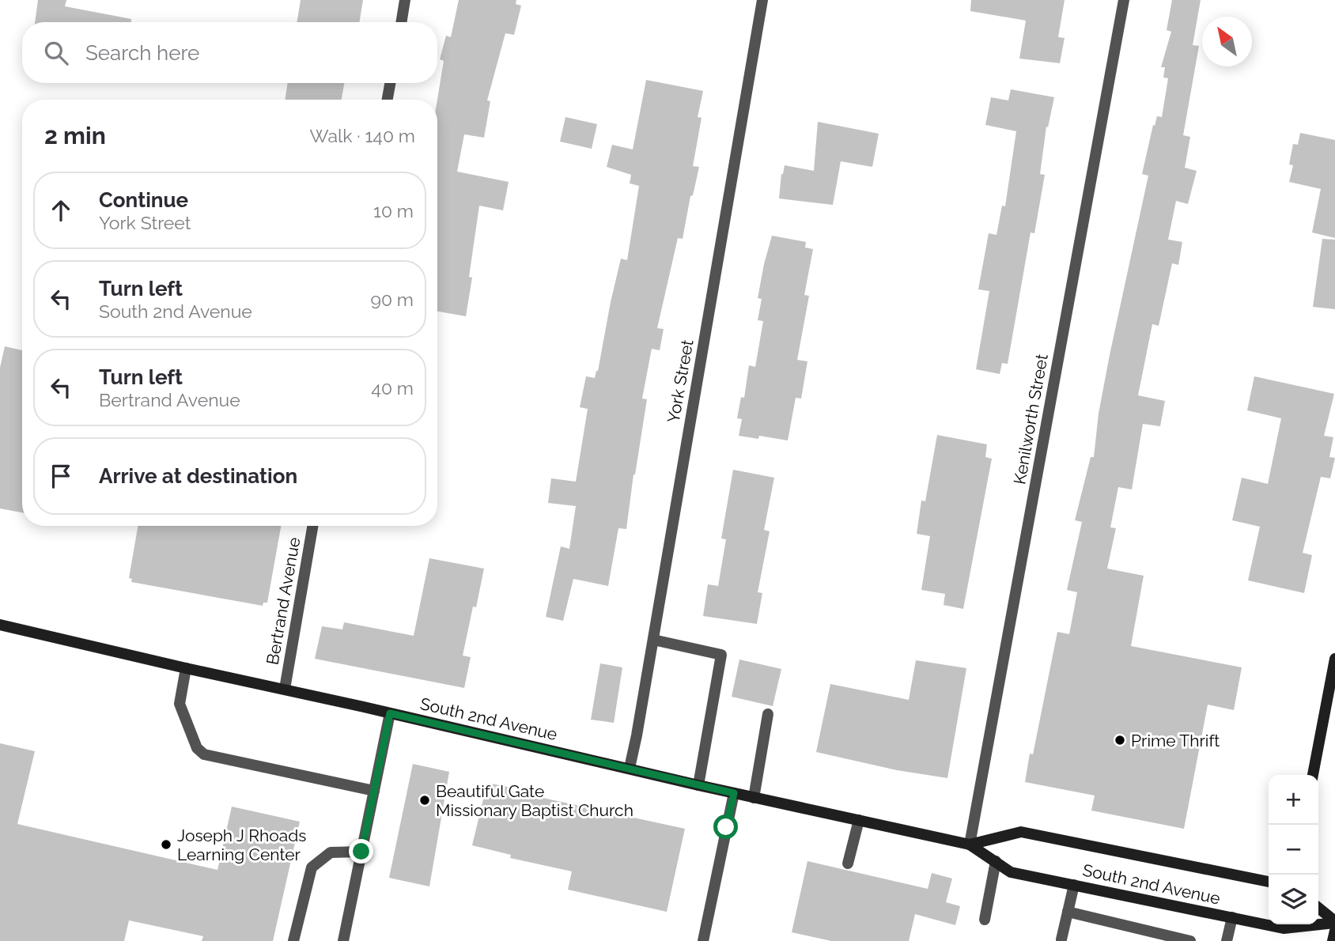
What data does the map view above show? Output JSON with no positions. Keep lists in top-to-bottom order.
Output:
{
  "streets": {
    "main road": ["South 2nd Avenue"],
    "street": ["York Street", "Kenilworth Street", "Bertrand Avenue"]
  },
  "crossings": [
    ["York Street", "South 2nd Avenue"],
    ["Kenilworth Street", "South 2nd Avenue"],
    ["Bertrand Avenue", "South 2nd Avenue"]
  ],
  "places": ["Prime Thrift", "Beautiful Gate Missionary Baptist Church", "Joseph J Rhoads Learning Center"],
  "north": "top left",
  "page": {
    "search": "Search here",
    "heading": ["2 min", "Walk · 140 m"],
    "list": [
      ["Continue", "York Street", "10 m"],
      ["Turn left", "South 2nd Avenue", "90 m"],
      ["Turn left", "Bertrand Avenue", "40 m"],
      "Arrive at destination"
    ],
    "map_buttons": ["+", "−"]
  }
}
